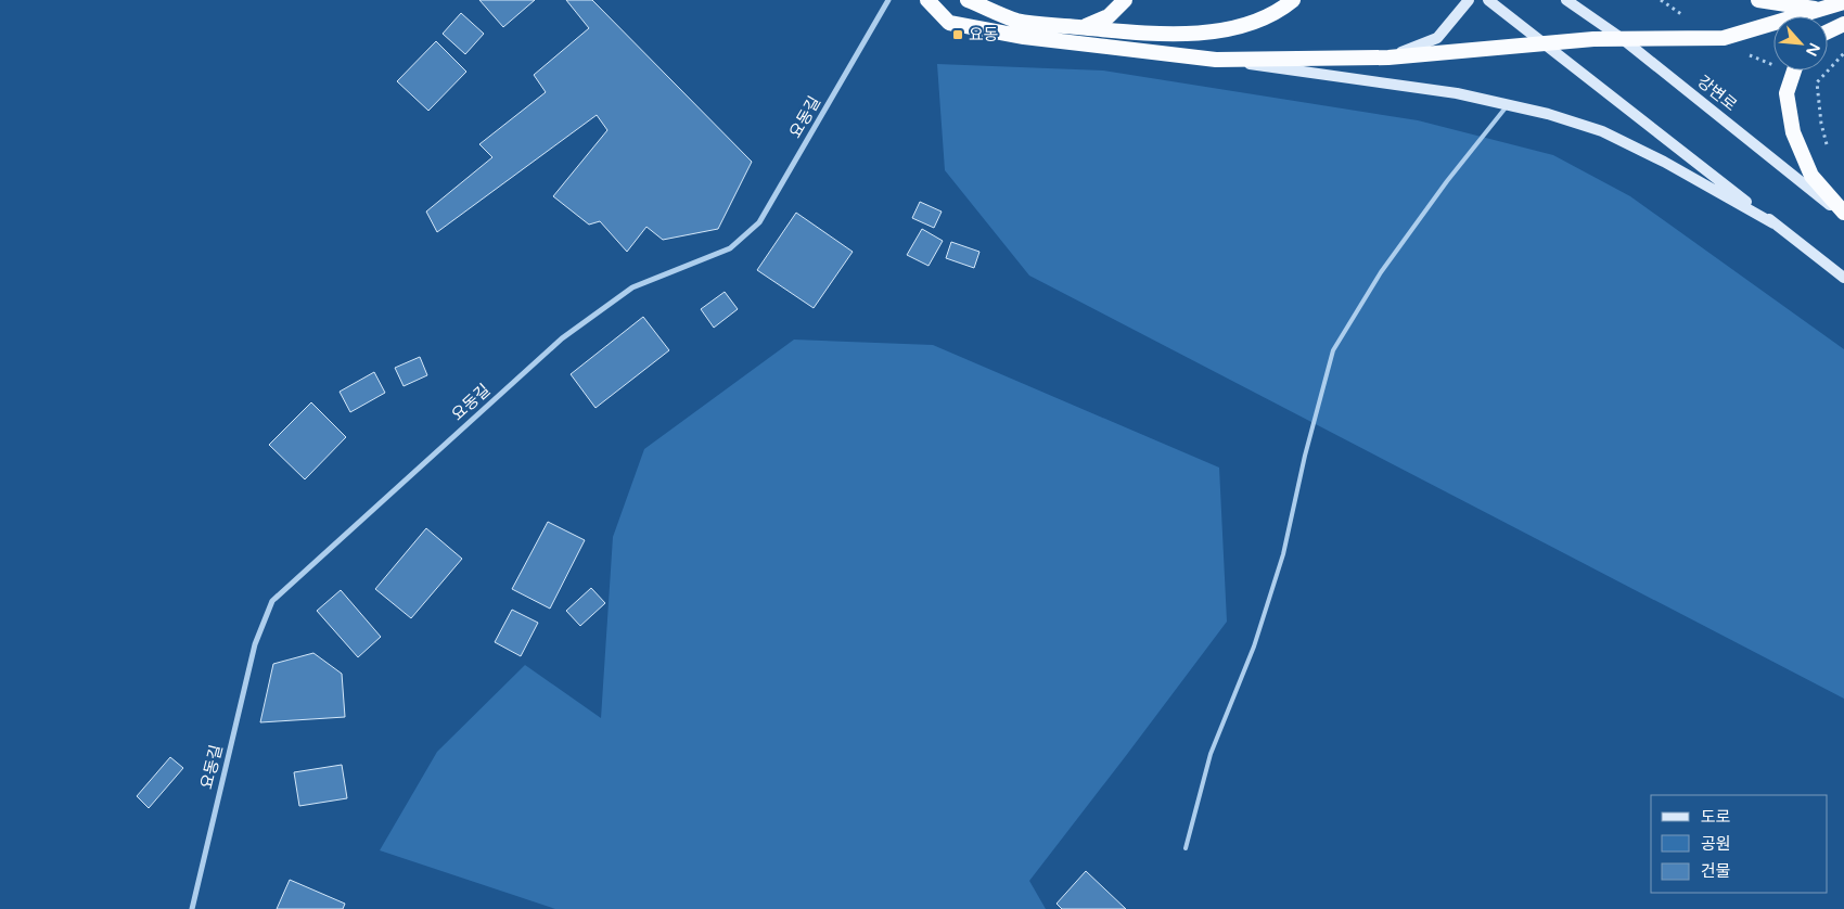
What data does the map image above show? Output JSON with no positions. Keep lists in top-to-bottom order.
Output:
{
  "streets": {
    "main road": ["강변로"],
    "street": ["요동길"]
  },
  "places": {
    "transit": ["요동"]
  },
  "legend": ["도로", "공원", "건물"],
  "north": "bottom right"
}
